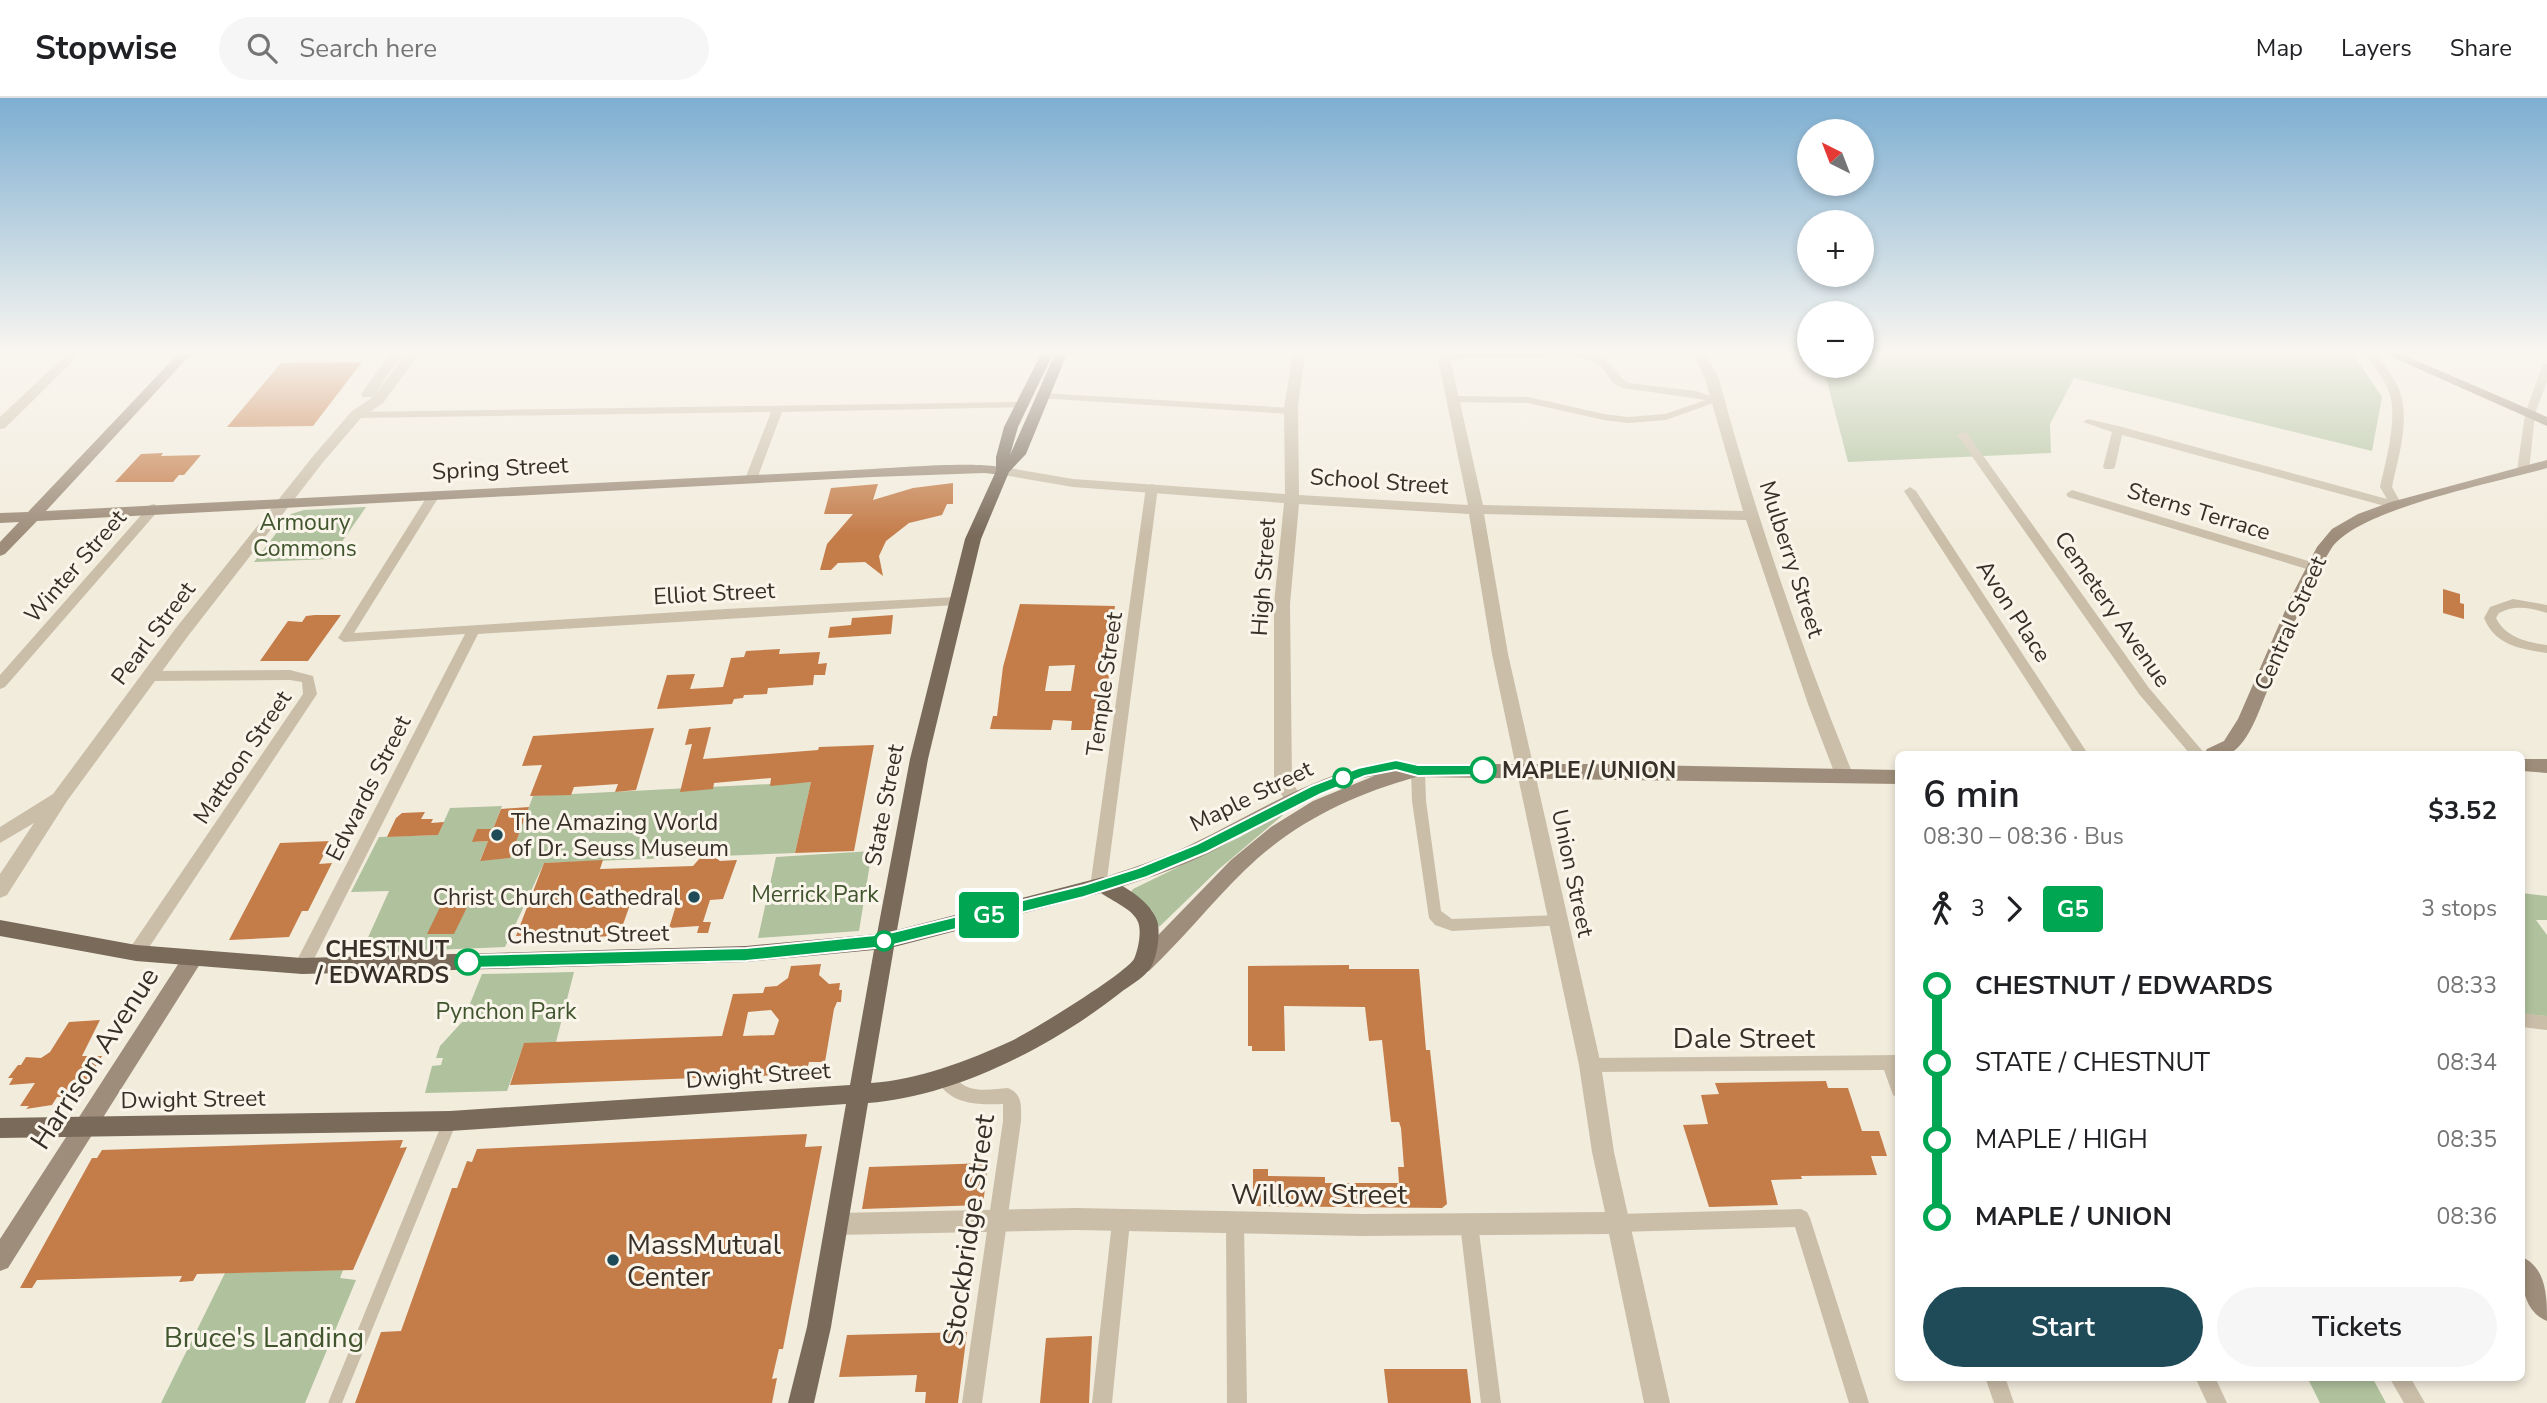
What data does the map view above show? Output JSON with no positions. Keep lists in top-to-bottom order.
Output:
{
  "streets": {
    "main road": [
      "Spring Street",
      "Central Street",
      "Maple Street",
      "State Street",
      "Chestnut Street",
      "Harrison Avenue",
      "Dwight Street"
    ],
    "street": [
      "School Street",
      "Sterns Terrace",
      "Mulberry Street",
      "Winter Street",
      "High Street",
      "Elliot Street",
      "Cemetery Avenue",
      "Avon Place",
      "Pearl Street",
      "Temple Street",
      "Mattoon Street",
      "Edwards Street",
      "Union Street",
      "Dale Street",
      "Willow Street",
      "Stockbridge Street"
    ]
  },
  "crossings": [
    ["Spring Street", "School Street"],
    ["Spring Street", "Winter Street"],
    ["Spring Street", "Elliot Street"],
    ["Spring Street", "Pearl Street"],
    ["Spring Street", "State Street"],
    ["School Street", "Mulberry Street"],
    ["School Street", "High Street"],
    ["School Street", "Temple Street"],
    ["School Street", "State Street"],
    ["School Street", "Union Street"],
    ["Sterns Terrace", "Central Street"],
    ["Mulberry Street", "Maple Street"],
    ["High Street", "Maple Street"],
    ["Elliot Street", "Edwards Street"],
    ["Elliot Street", "State Street"],
    ["Pearl Street", "Mattoon Street"],
    ["Temple Street", "Maple Street"],
    ["Mattoon Street", "Chestnut Street"],
    ["Edwards Street", "Chestnut Street"],
    ["Maple Street", "State Street"],
    ["Maple Street", "Union Street"],
    ["Maple Street", "Chestnut Street"],
    ["Maple Street", "Dwight Street"],
    ["State Street", "Chestnut Street"],
    ["State Street", "Dwight Street"],
    ["State Street", "Willow Street"],
    ["Union Street", "Dale Street"],
    ["Union Street", "Willow Street"],
    ["Chestnut Street", "Harrison Avenue"],
    ["Harrison Avenue", "Dwight Street"],
    ["Dwight Street", "Stockbridge Street"],
    ["Willow Street", "Stockbridge Street"]
  ],
  "parks": [
    "Armoury Commons",
    "Merrick Park",
    "Pynchon Park",
    "Bruce's Landing"
  ],
  "places": [
    "MAPLE / UNION",
    "The Amazing World of Dr. Seuss Museum",
    "Christ Church Cathedral",
    "CHESTNUT / EDWARDS",
    "MassMutual Center"
  ],
  "lines": ["bus line G5"],
  "north": "top left",
  "page": {
    "header": "Stopwise",
    "search": "Search here",
    "nav": ["Map", "Layers", "Share"],
    "on_map": "G5",
    "map_buttons": ["+", "−"],
    "heading": ["6 min", "08:30 – 08:36 · Bus", "$3.52"],
    "legs": ["3", "G5", "3 stops"],
    "list": [
      {
        "name": "CHESTNUT / EDWARDS",
        "value": "08:33"
      },
      {
        "name": "STATE / CHESTNUT",
        "value": "08:34"
      },
      {
        "name": "MAPLE / HIGH",
        "value": "08:35"
      },
      {
        "name": "MAPLE / UNION",
        "value": "08:36"
      }
    ],
    "buttons": ["Start", "Tickets"]
  }
}
